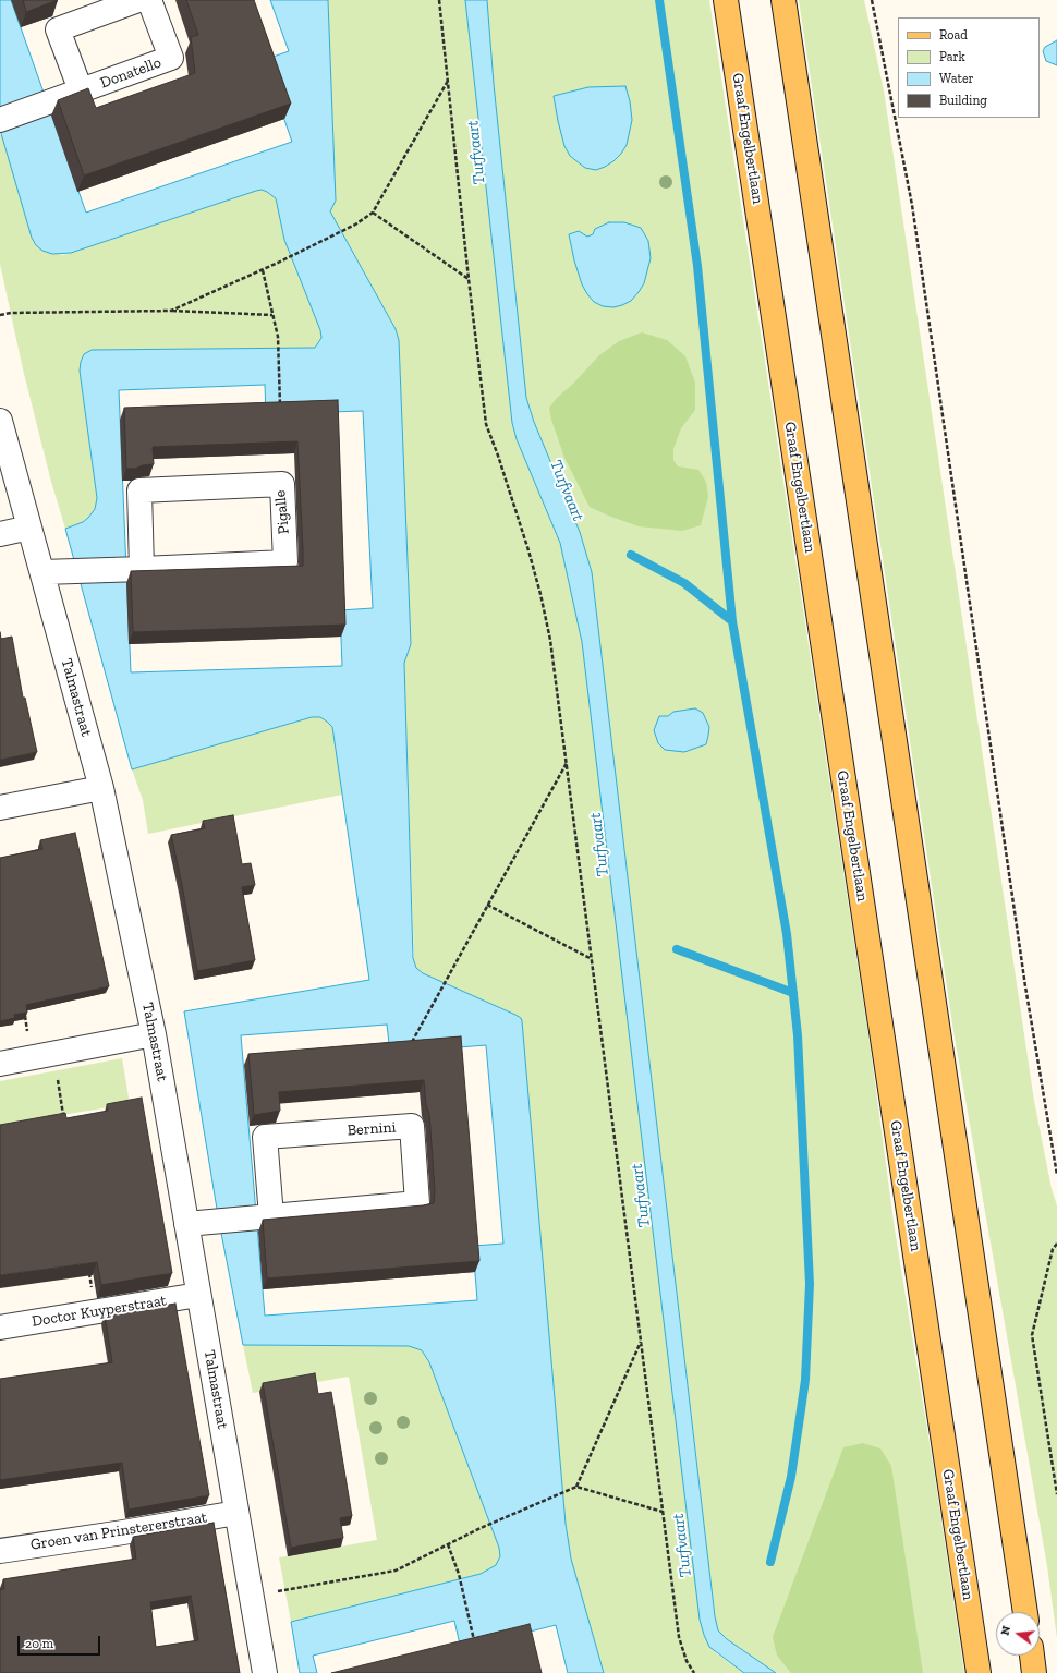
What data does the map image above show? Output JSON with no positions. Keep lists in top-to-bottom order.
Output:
{
  "streets": {
    "main road": ["Graaf Engelbertlaan"],
    "street": [
      "Donatello",
      "Pigalle",
      "Talmastraat",
      "Bernini",
      "Doctor Kuyperstraat",
      "Groen van Prinstererstraat"
    ]
  },
  "crossings": [
    ["Pigalle", "Talmastraat"],
    ["Talmastraat", "Bernini"],
    ["Talmastraat", "Doctor Kuyperstraat"],
    ["Talmastraat", "Groen van Prinstererstraat"]
  ],
  "water": ["Turfvaart"],
  "legend": [
    "Road",
    "Park",
    "Water",
    "Building"
  ],
  "scale_bar": "20 m",
  "north": "left"
}
